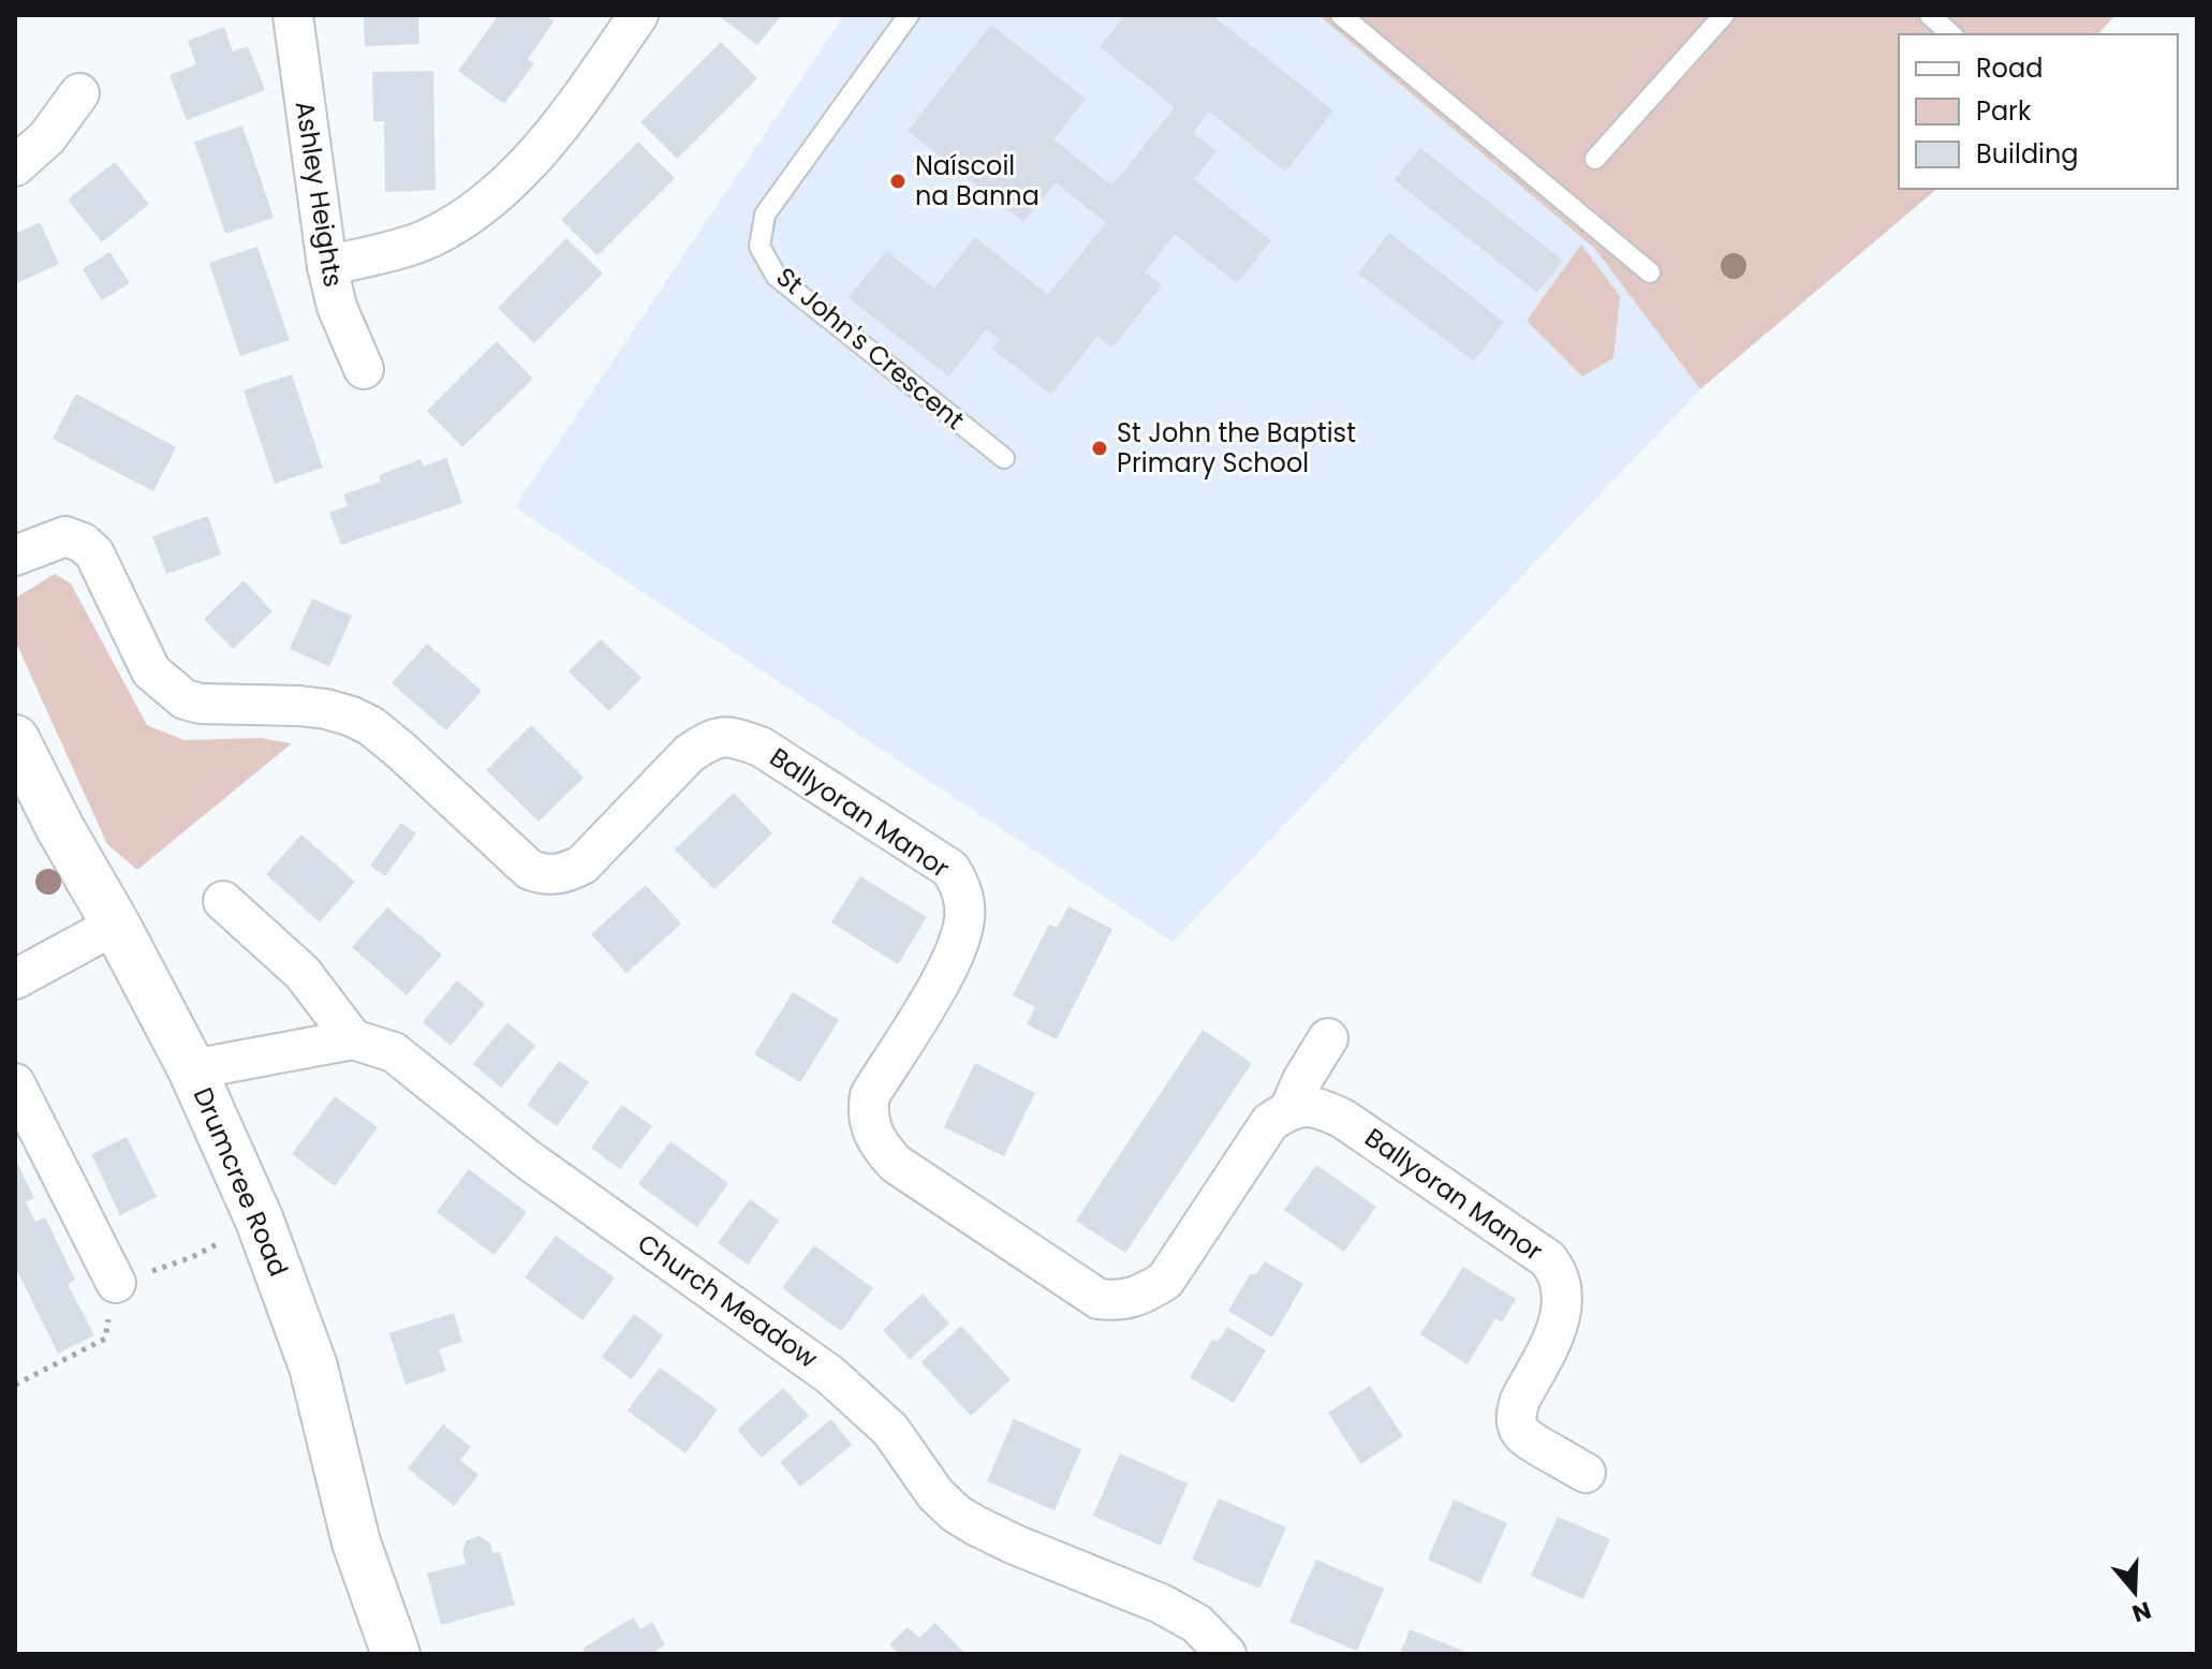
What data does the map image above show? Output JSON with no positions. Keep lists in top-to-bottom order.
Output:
{
  "streets": {
    "street": [
      "Ashley Heights",
      "Ballyoran Manor",
      "Drumcree Road",
      "Church Meadow"
    ],
    "lane": ["St John's Crescent"]
  },
  "crossings": [
    ["Drumcree Road", "Church Meadow"]
  ],
  "places": ["Naíscoil na Banna", "St John the Baptist Primary School"],
  "legend": ["Road", "Park", "Building"],
  "north": "bottom"
}
